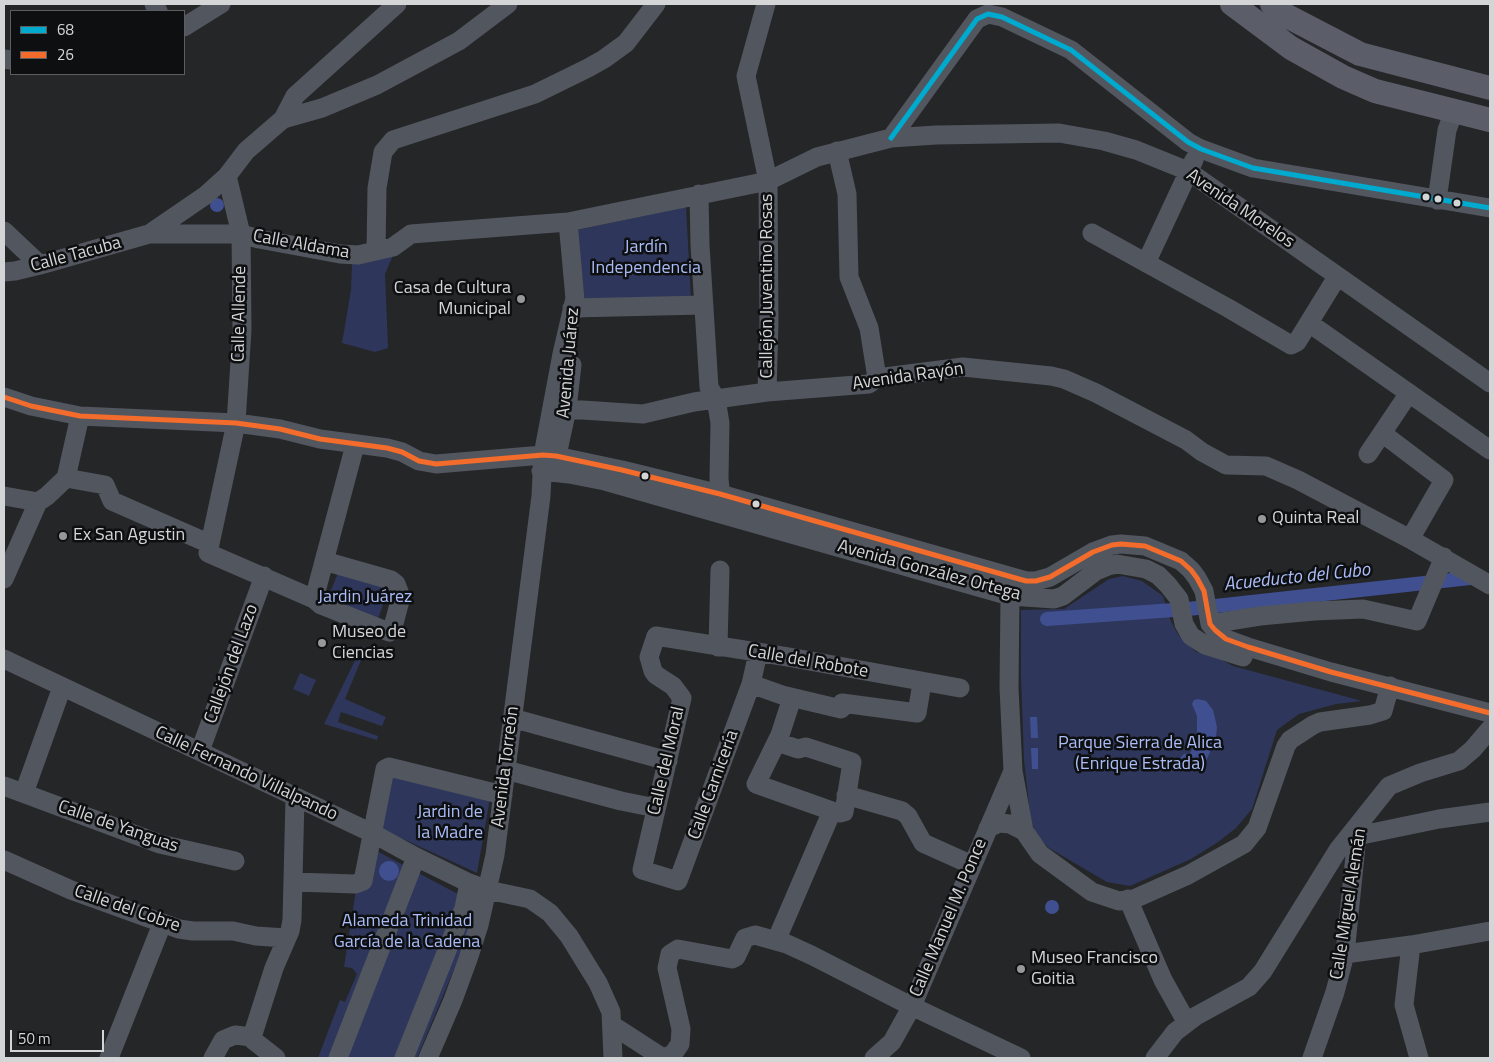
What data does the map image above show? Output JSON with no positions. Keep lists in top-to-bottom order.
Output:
{
  "streets": {
    "street": [
      "Avenida Morelos",
      "Calle Aldama",
      "Calle Tacuba",
      "Callejón Juventino Rosas",
      "Calle Allende",
      "Avenida Juárez",
      "Avenida Rayón",
      "Avenida González Ortega",
      "Calle del Robote",
      "Callejón del Lazo",
      "Calle del Moral",
      "Avenida Torreón",
      "Calle Fernando Villalpando",
      "Calle Carnicería",
      "Calle de Yanguas",
      "Calle Miguel Alemán",
      "Calle del Cobre",
      "Calle Manuel M. Ponce"
    ]
  },
  "crossings": [
    ["Avenida Morelos", "Calle Aldama"],
    ["Avenida Morelos", "Callejón Juventino Rosas"],
    ["Calle Aldama", "Calle Tacuba"],
    ["Calle Aldama", "Calle Allende"],
    ["Calle Aldama", "Avenida Juárez"],
    ["Callejón Juventino Rosas", "Avenida Rayón"],
    ["Avenida Juárez", "Avenida Rayón"],
    ["Avenida Juárez", "Avenida González Ortega"],
    ["Avenida Juárez", "Avenida Torreón"],
    ["Avenida González Ortega", "Avenida Torreón"],
    ["Calle del Robote", "Calle del Moral"],
    ["Calle del Robote", "Calle Carnicería"],
    ["Callejón del Lazo", "Calle Fernando Villalpando"],
    ["Calle del Moral", "Calle Carnicería"],
    ["Avenida Torreón", "Calle Fernando Villalpando"]
  ],
  "water": ["Acueducto del Cubo"],
  "parks": [
    "Jardín Independencia",
    "Jardin Juárez",
    "Parque Sierra de Alica (Enrique Estrada)",
    "Jardin de la Madre",
    "Alameda Trinidad García de la Cadena"
  ],
  "places": [
    "Casa de Cultura Municipal",
    "Quinta Real",
    "Ex San Agustin",
    "Museo de Ciencias",
    "Museo Francisco Goitia"
  ],
  "lines": ["transit line 68", "transit line 26"],
  "legend": ["68", "26"],
  "scale_bar": "50 m"
}
